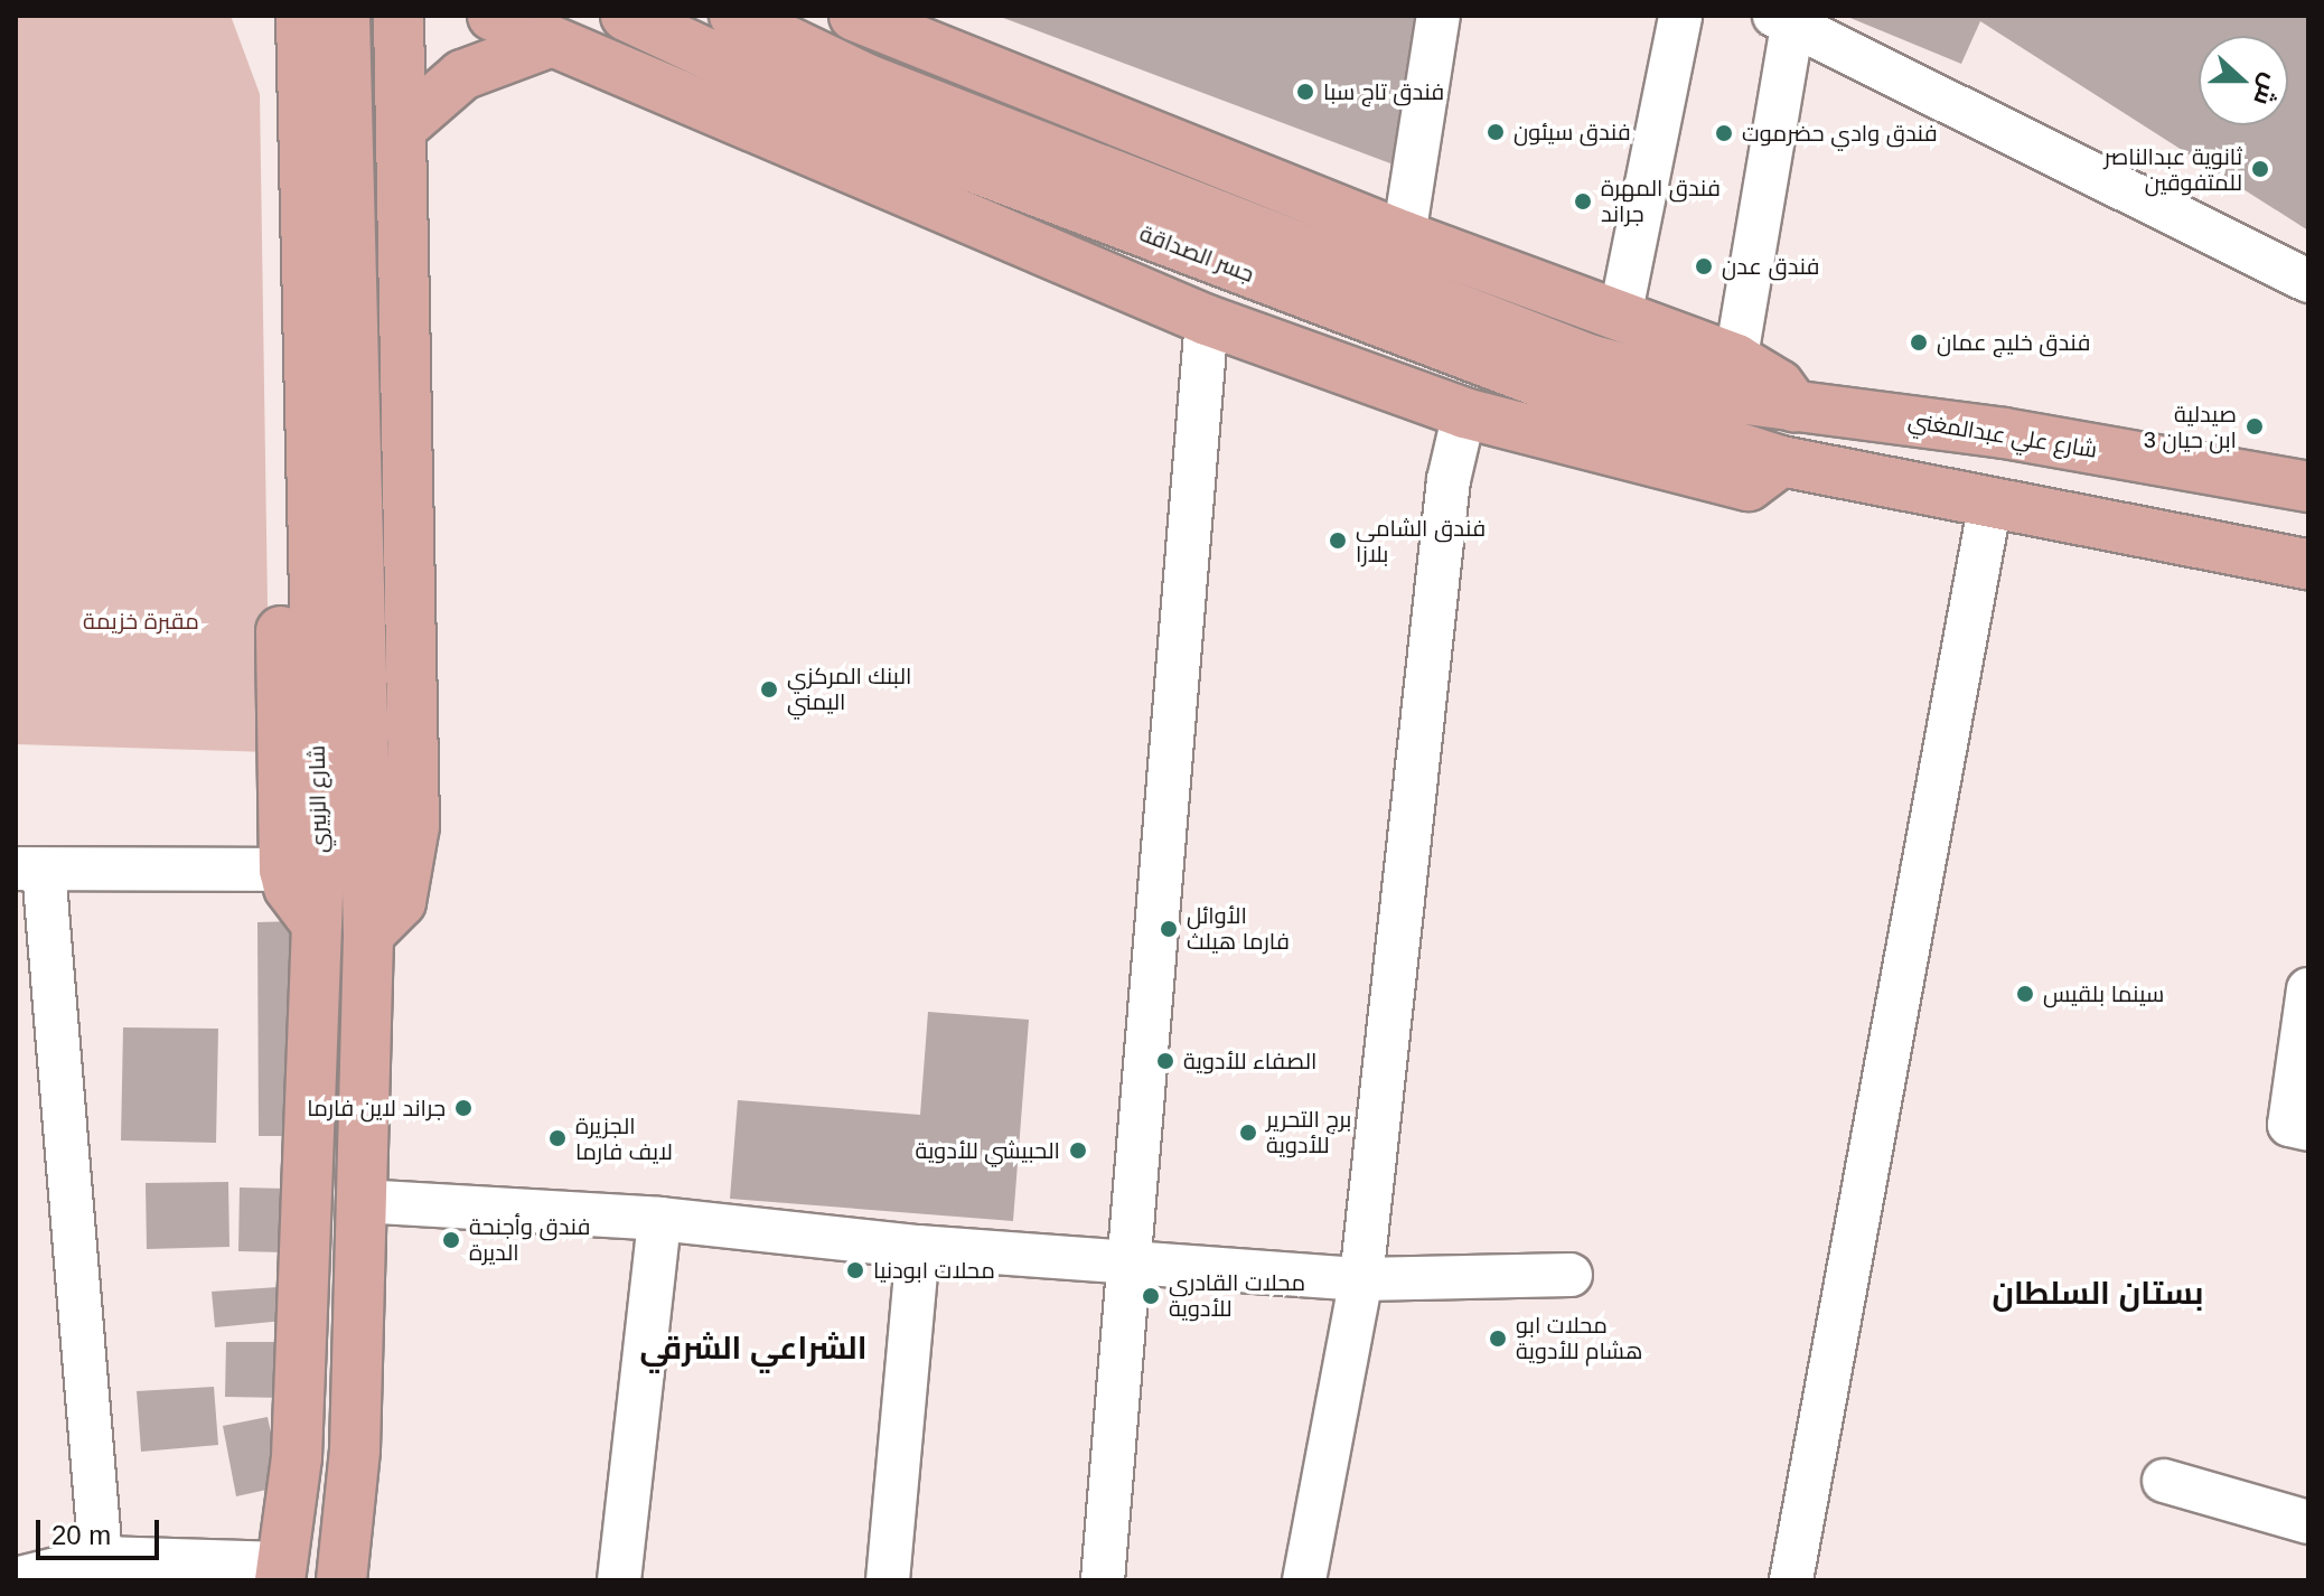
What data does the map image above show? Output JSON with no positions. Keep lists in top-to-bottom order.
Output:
{
  "streets": {
    "main road": ["جسر الصداقة", "شارع علي عبدالمغني", "شارع الزبيري"]
  },
  "crossings": [
    ["جسر الصداقة", "شارع علي عبدالمغني"]
  ],
  "districts": ["بستان السلطان", "الشراعي الشرقي"],
  "parks": ["مقبرة خزيمة"],
  "places": [
    "فندق تاج سبا",
    "فندق سيئون",
    "فندق وادي حضرموت",
    "ثانوية عبدالناصر للمتفوقين",
    "فندق المهرة جراند",
    "فندق عدن",
    "فندق خليج عمان",
    "صيدلية ابن حيان 3",
    "فندق الشامي بلازا",
    "البنك المركزي اليمني",
    "الأوائل فارما هيلث",
    "سينما بلقيس",
    "الصفاء للأدوية",
    "جراند لاين فارما",
    "برج التحرير للأدوية",
    "الجزيرة لايف فارما",
    "الحبيشي للأدوية",
    "فندق وأجنحة الديرة",
    "محلات ابودنيا",
    "محلات القادري للأدوية",
    "محلات ابو هشام للأدوية"
  ],
  "scale_bar": "20 m",
  "north": "right"
}
